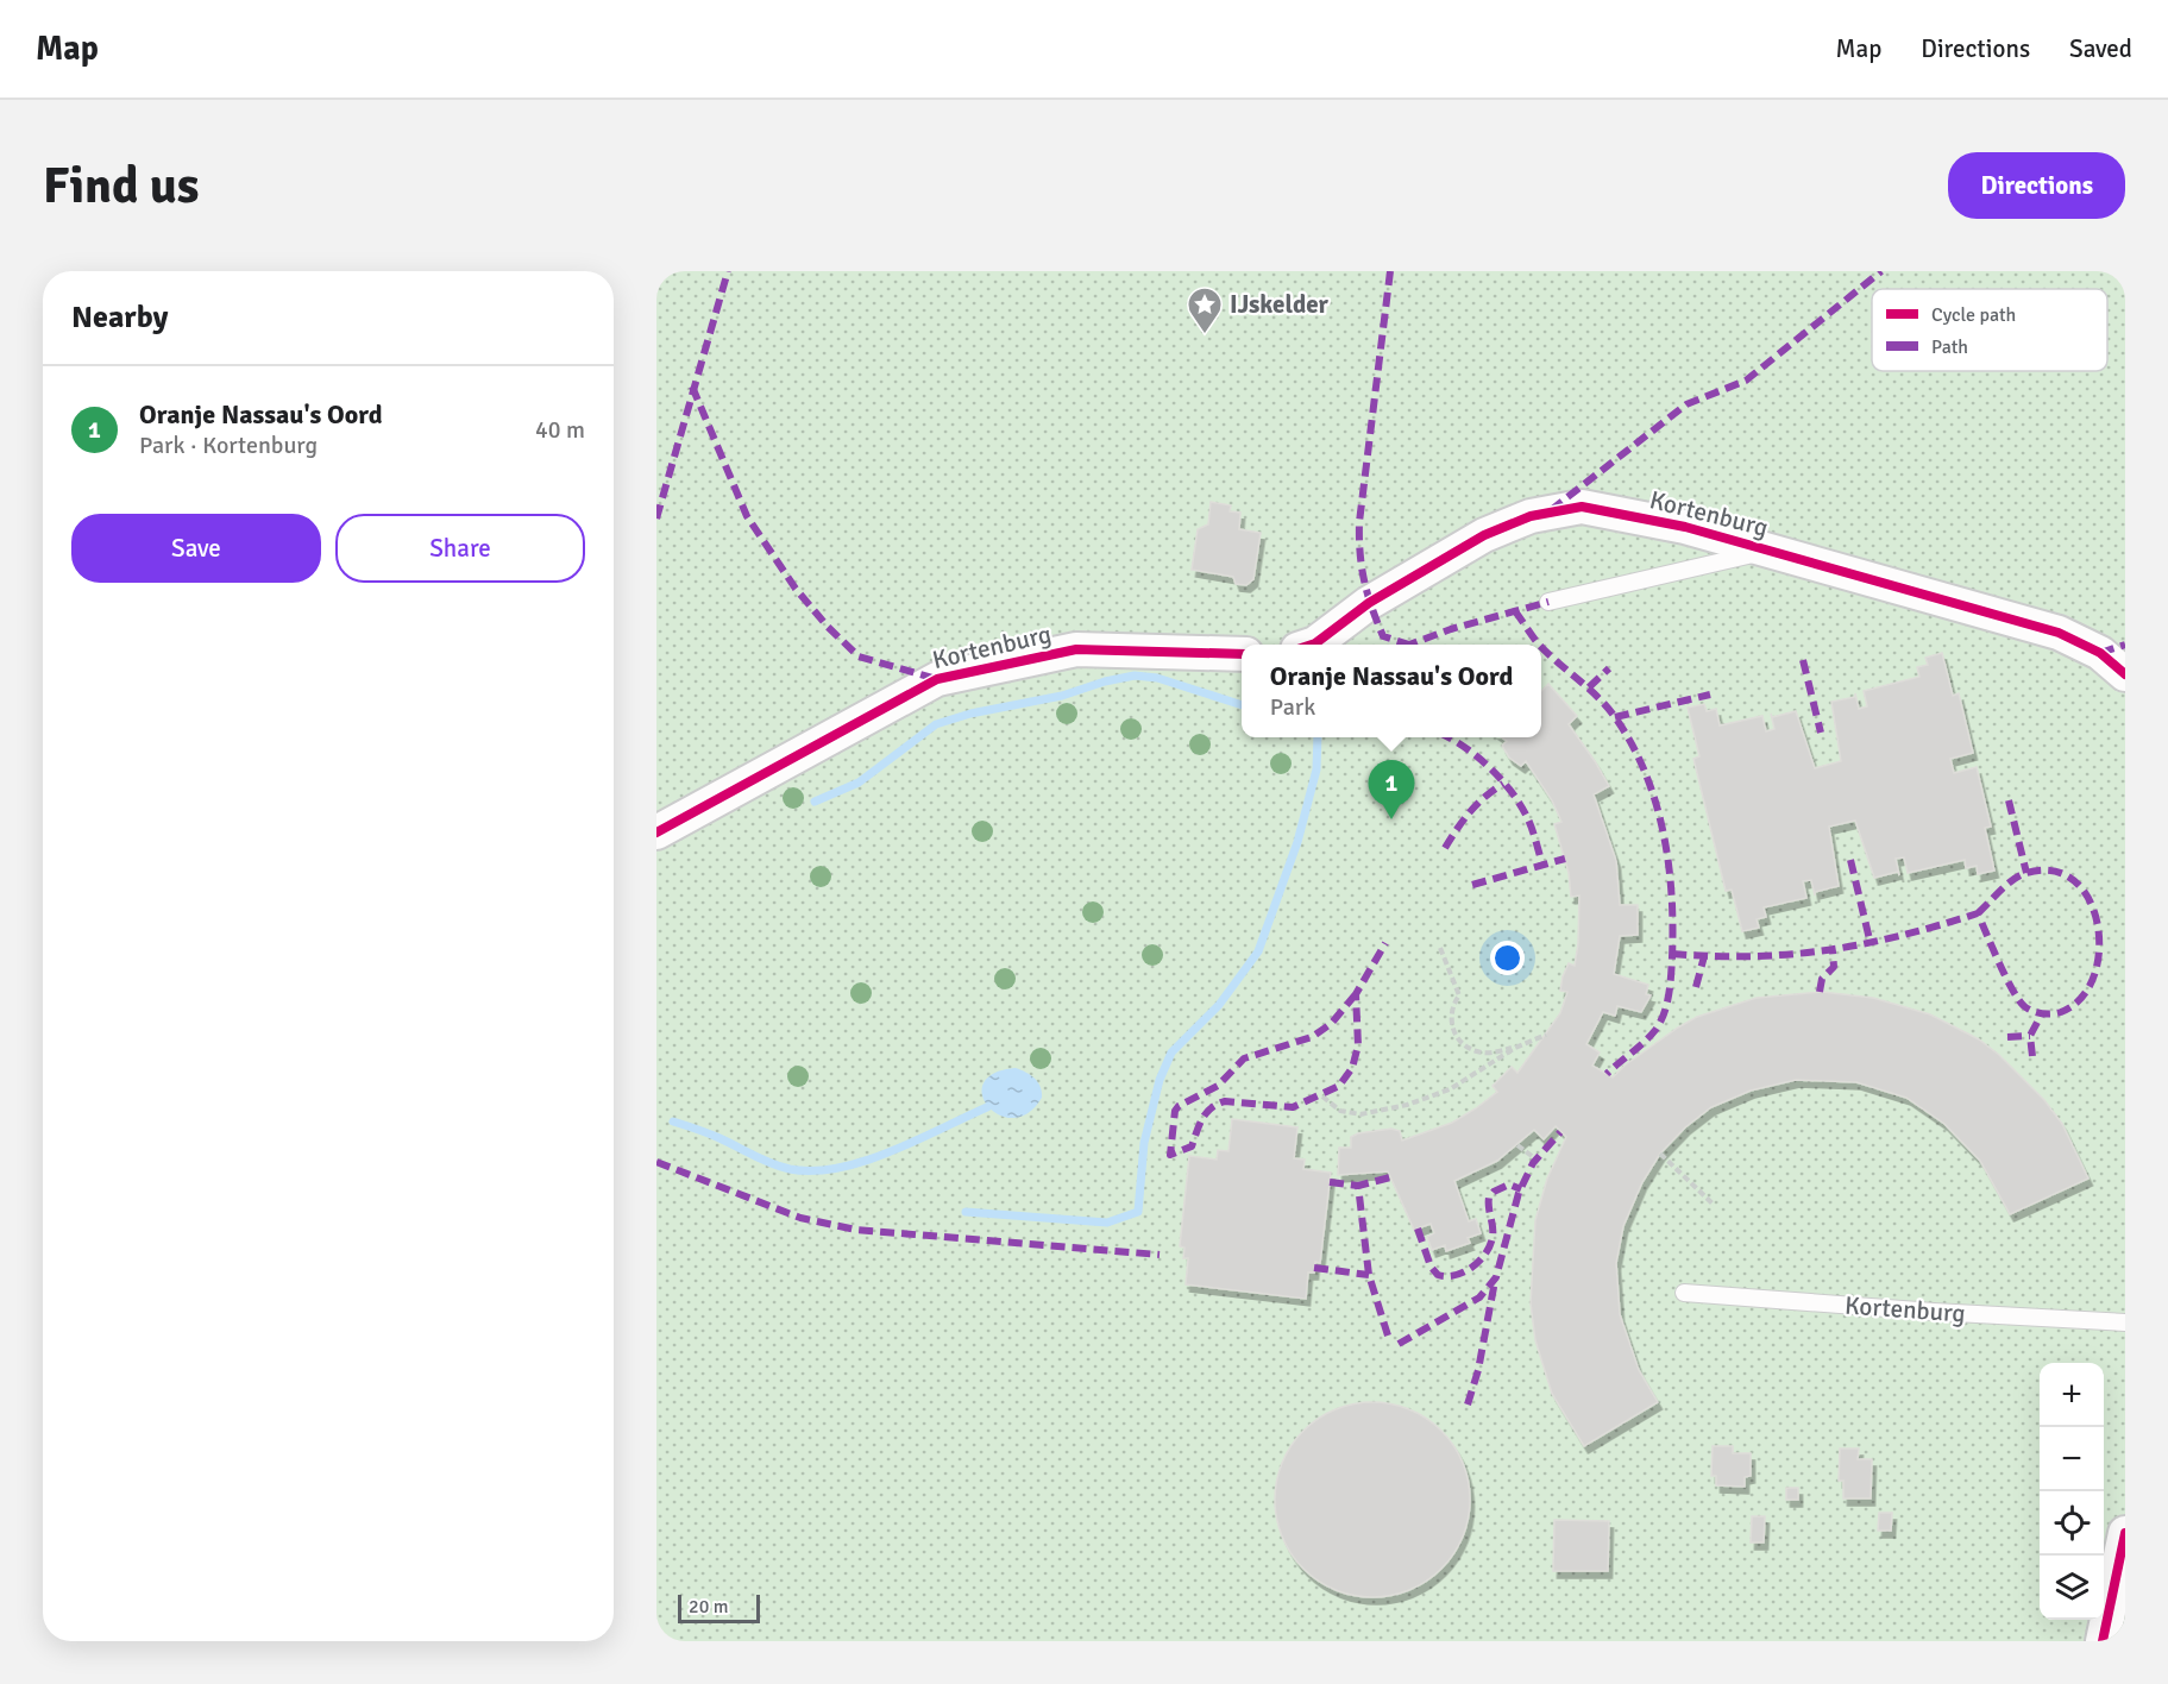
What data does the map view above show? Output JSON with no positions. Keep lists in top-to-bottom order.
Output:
{
  "streets": {
    "street": ["Kortenburg"]
  },
  "places": {
    "place": ["IJskelder"]
  },
  "legend": ["Cycle path", "Path"],
  "scale_bar": "20 m",
  "page": {
    "header": "Map",
    "nav": ["Map", "Directions", "Saved"],
    "buttons": [
      "Directions",
      ["Save", "Share"]
    ],
    "title": "Find us",
    "heading": "Nearby",
    "list": [
      {
        "mark": "1",
        "name": "Oranje Nassau's Oord",
        "note": "Park · Kortenburg",
        "value": "40 m"
      }
    ],
    "popup": ["Oranje Nassau's Oord", "Park"],
    "pins": "1",
    "map_buttons": ["+", "−"],
    "scale": "20 m"
  }
}
